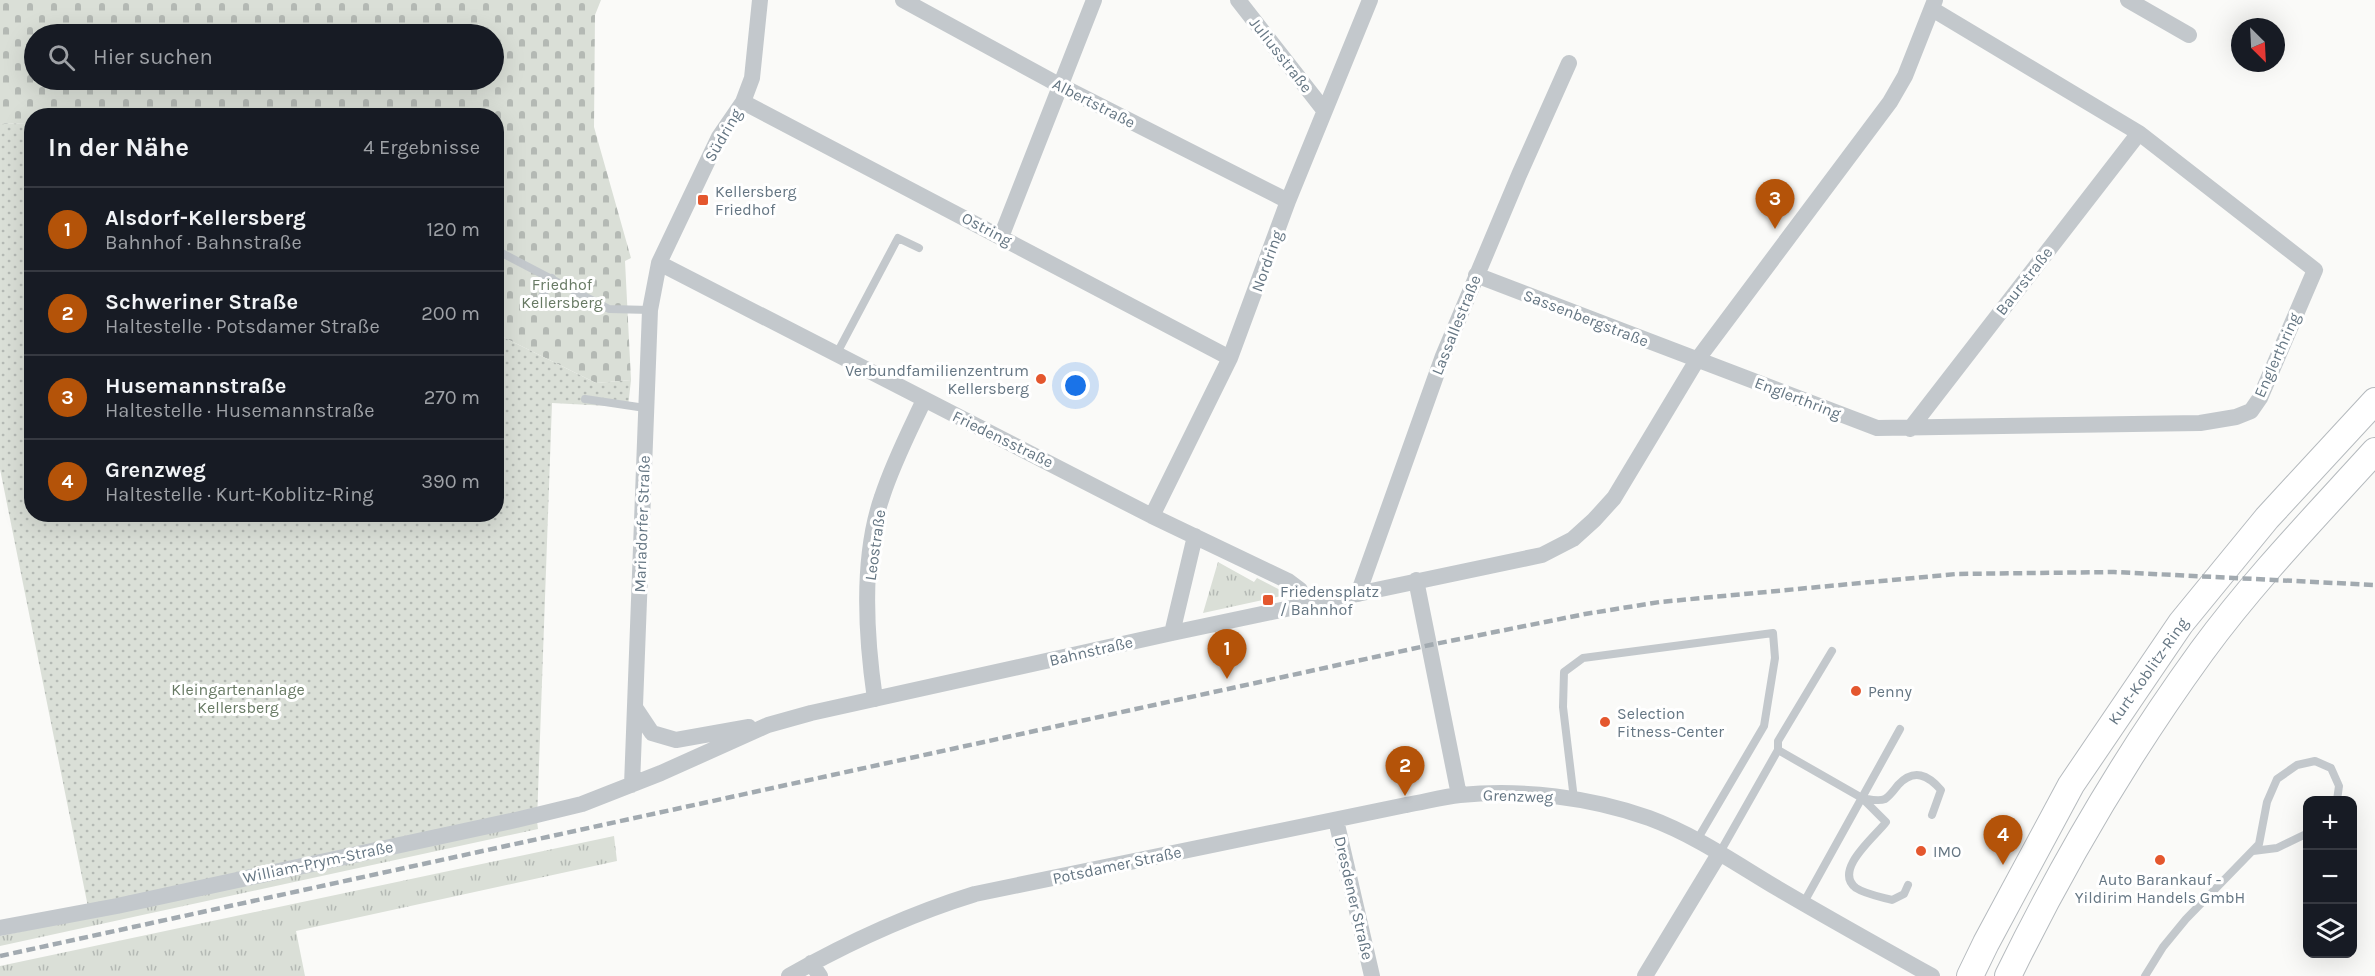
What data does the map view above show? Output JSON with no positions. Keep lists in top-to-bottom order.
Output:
{
  "streets": {
    "main road": ["Kurt-Koblitz-Ring"],
    "street": [
      "Juliusstraße",
      "Albertstraße",
      "Südring",
      "Ostring",
      "Nordring",
      "Baurstraße",
      "Sassenbergstraße",
      "Lassallestraße",
      "Englerthring",
      "Friedensstraße",
      "Mariadorfer Straße",
      "Leostraße",
      "Bahnstraße",
      "Grenzweg",
      "William-Prym-Straße",
      "Potsdamer Straße",
      "Dresdener Straße"
    ]
  },
  "crossings": [
    ["Juliusstraße", "Nordring"],
    ["Albertstraße", "Nordring"],
    ["Südring", "Ostring"],
    ["Südring", "Friedensstraße"],
    ["Südring", "Mariadorfer Straße"],
    ["Ostring", "Nordring"],
    ["Nordring", "Friedensstraße"],
    ["Baurstraße", "Englerthring"],
    ["Sassenbergstraße", "Lassallestraße"],
    ["Sassenbergstraße", "Englerthring"],
    ["Sassenbergstraße", "Bahnstraße"],
    ["Lassallestraße", "Bahnstraße"],
    ["Englerthring", "Bahnstraße"],
    ["Friedensstraße", "Mariadorfer Straße"],
    ["Friedensstraße", "Leostraße"],
    ["Friedensstraße", "Bahnstraße"],
    ["Mariadorfer Straße", "Bahnstraße"],
    ["Mariadorfer Straße", "William-Prym-Straße"],
    ["Leostraße", "Bahnstraße"],
    ["Bahnstraße", "Grenzweg"],
    ["Bahnstraße", "William-Prym-Straße"],
    ["Grenzweg", "Potsdamer Straße"],
    ["Potsdamer Straße", "Dresdener Straße"]
  ],
  "parks": ["Friedhof Kellersberg", "Kleingartenanlage Kellersberg"],
  "places": {
    "transit": ["Kellersberg Friedhof", "Friedensplatz / Bahnhof"],
    "other": [
      "Verbundfamilienzentrum Kellersberg",
      "Penny",
      "Selection Fitness-Center",
      "IMO",
      "Auto Barankauf - Yildirim Handels GmbH"
    ]
  },
  "north": "bottom right",
  "page": {
    "search": "Hier suchen",
    "heading": ["In der Nähe", "4 Ergebnisse"],
    "pins": [
      "3",
      "1",
      "2",
      "4"
    ],
    "list": [
      {
        "mark": "1",
        "name": "Alsdorf-Kellersberg",
        "note": "Bahnhof · Bahnstraße",
        "value": "120 m"
      },
      {
        "mark": "2",
        "name": "Schweriner Straße",
        "note": "Haltestelle · Potsdamer Straße",
        "value": "200 m"
      },
      {
        "mark": "3",
        "name": "Husemannstraße",
        "note": "Haltestelle · Husemannstraße",
        "value": "270 m"
      },
      {
        "mark": "4",
        "name": "Grenzweg",
        "note": "Haltestelle · Kurt-Koblitz-Ring",
        "value": "390 m"
      }
    ],
    "map_buttons": ["+", "−"]
  }
}
